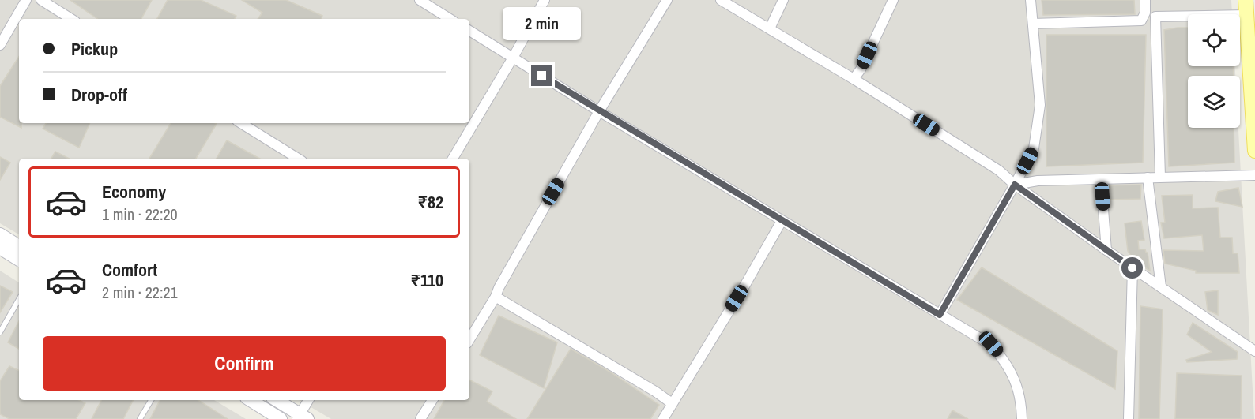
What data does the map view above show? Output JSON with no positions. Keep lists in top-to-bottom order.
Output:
{
  "page": {
    "bubble": "2 min",
    "banner": ["Pickup", "Drop-off"],
    "list": [
      {
        "name": "Economy",
        "note": "1 min · 22:20",
        "value": "₹82"
      },
      {
        "name": "Comfort",
        "note": "2 min · 22:21",
        "value": "₹110"
      }
    ],
    "buttons": "Confirm"
  }
}
